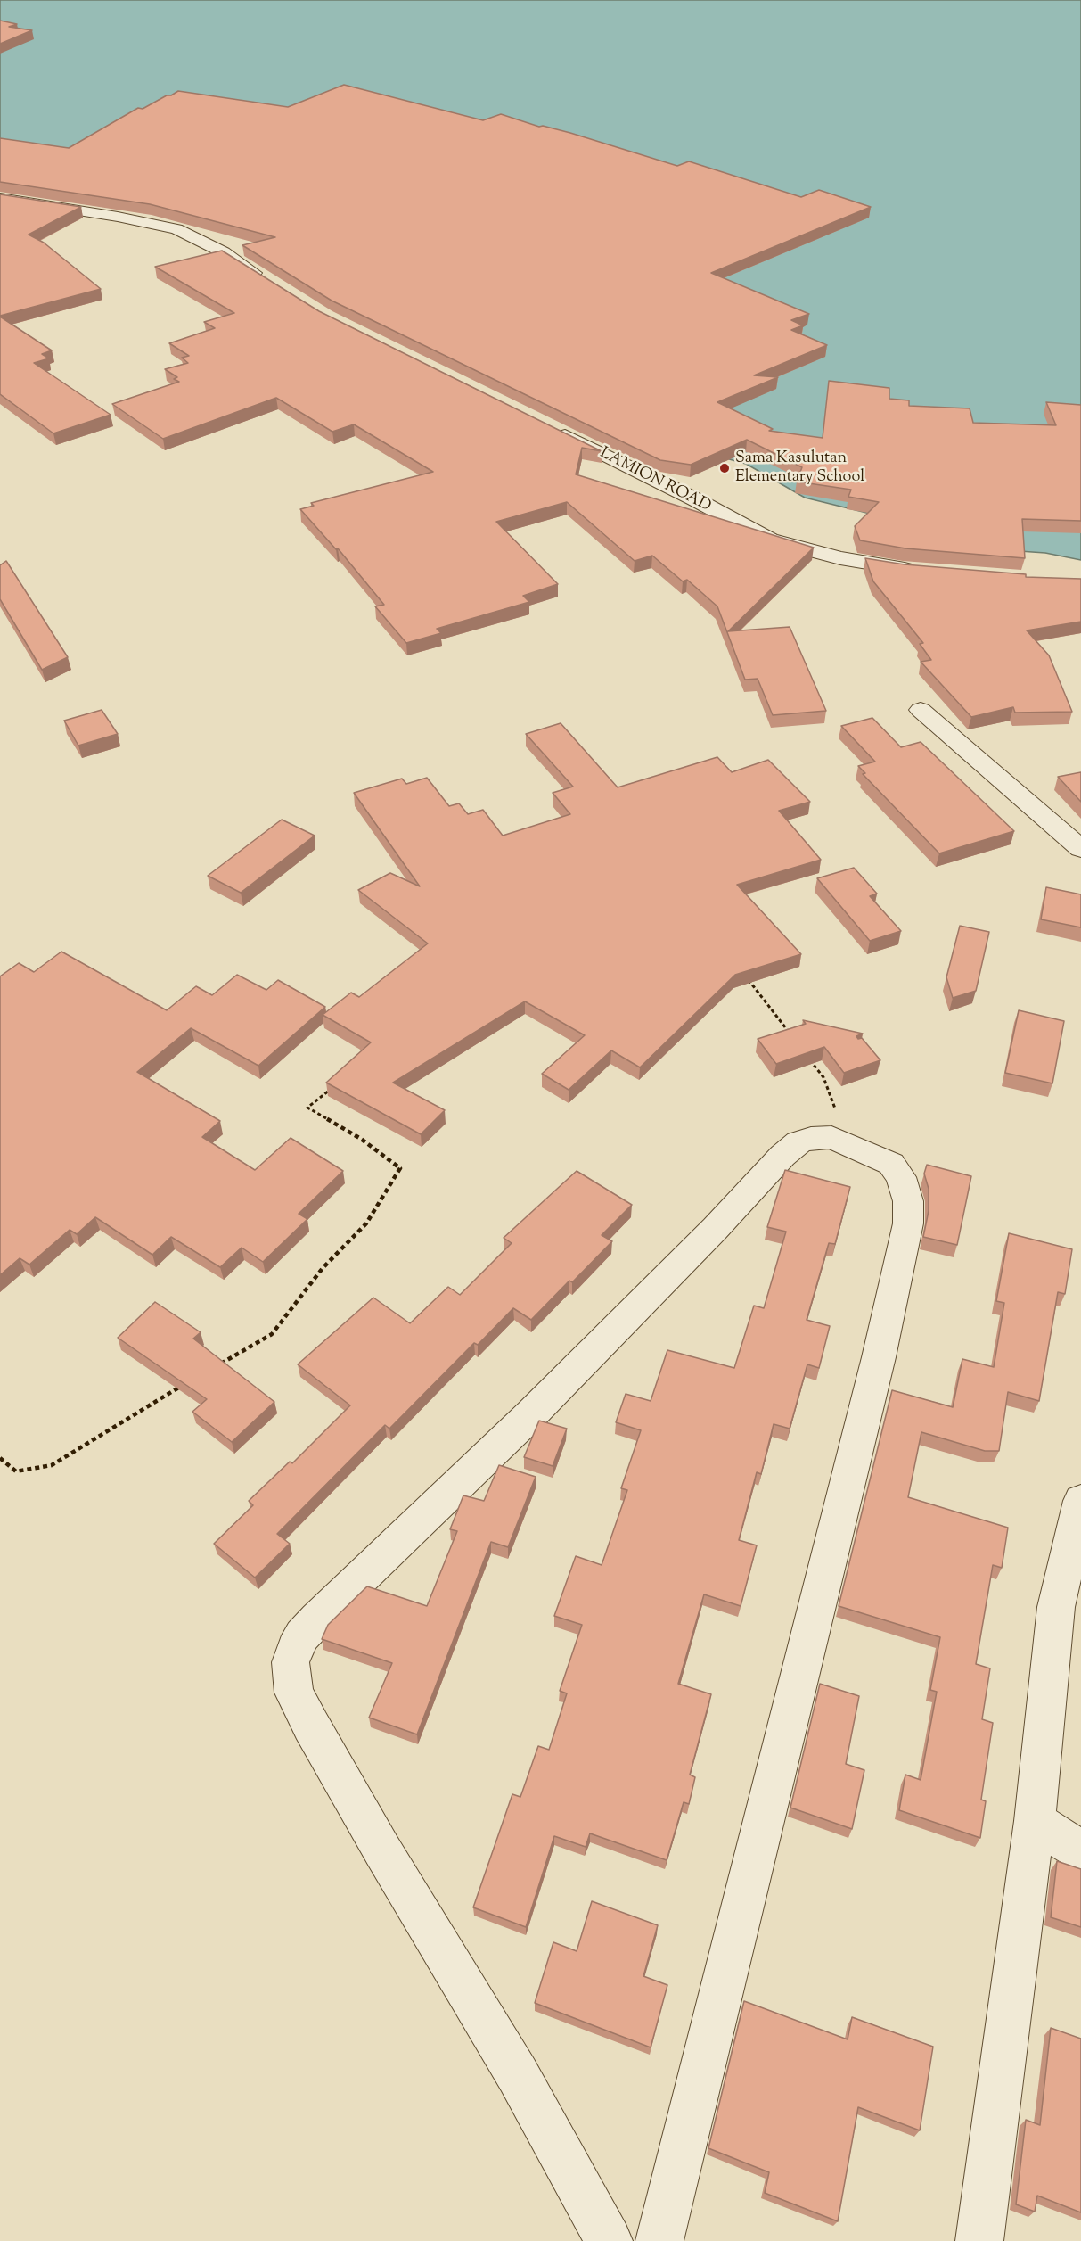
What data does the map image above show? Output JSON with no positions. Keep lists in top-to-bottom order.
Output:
{
  "streets": {
    "street": ["LAMION ROAD"]
  },
  "places": ["Sama Kasulutan Elementary School"]
}
